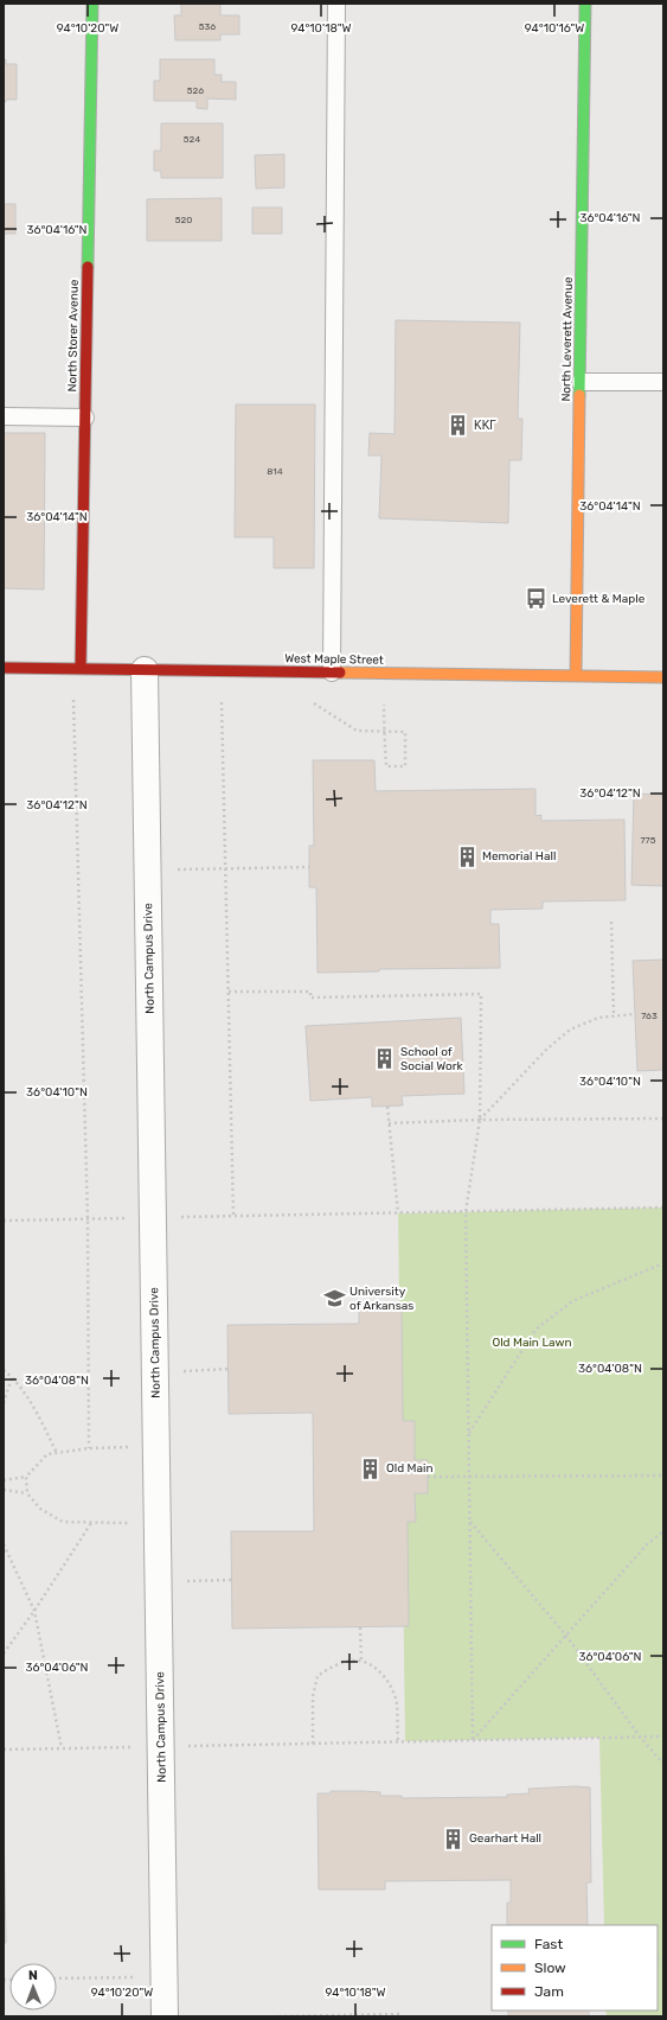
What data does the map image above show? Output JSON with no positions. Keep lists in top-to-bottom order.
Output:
{
  "streets": {
    "street": [
      "North Storer Avenue",
      "North Leverett Avenue",
      "West Maple Street",
      "North Campus Drive"
    ]
  },
  "crossings": [
    ["North Storer Avenue", "West Maple Street"],
    ["North Leverett Avenue", "West Maple Street"],
    ["West Maple Street", "North Campus Drive"]
  ],
  "parks": ["Old Main Lawn"],
  "places": {
    "building": [
      "ΚΚΓ",
      "Memorial Hall",
      "School of Social Work",
      "Old Main",
      "Gearhart Hall"
    ],
    "bus stop": ["Leverett & Maple"],
    "school or university": ["University of Arkansas"]
  },
  "house_numbers": [
    "536",
    "526",
    "524",
    "520",
    "814",
    "775",
    "763"
  ],
  "legend": ["Fast", "Slow", "Jam"],
  "north": "top",
  "coordinates": [
    "94°10'20\"W",
    "94°10'18\"W",
    "94°10'16\"W",
    "36°04'16\"N",
    "36°04'14\"N",
    "36°04'12\"N",
    "36°04'10\"N",
    "36°04'08\"N",
    "36°04'06\"N"
  ]
}
